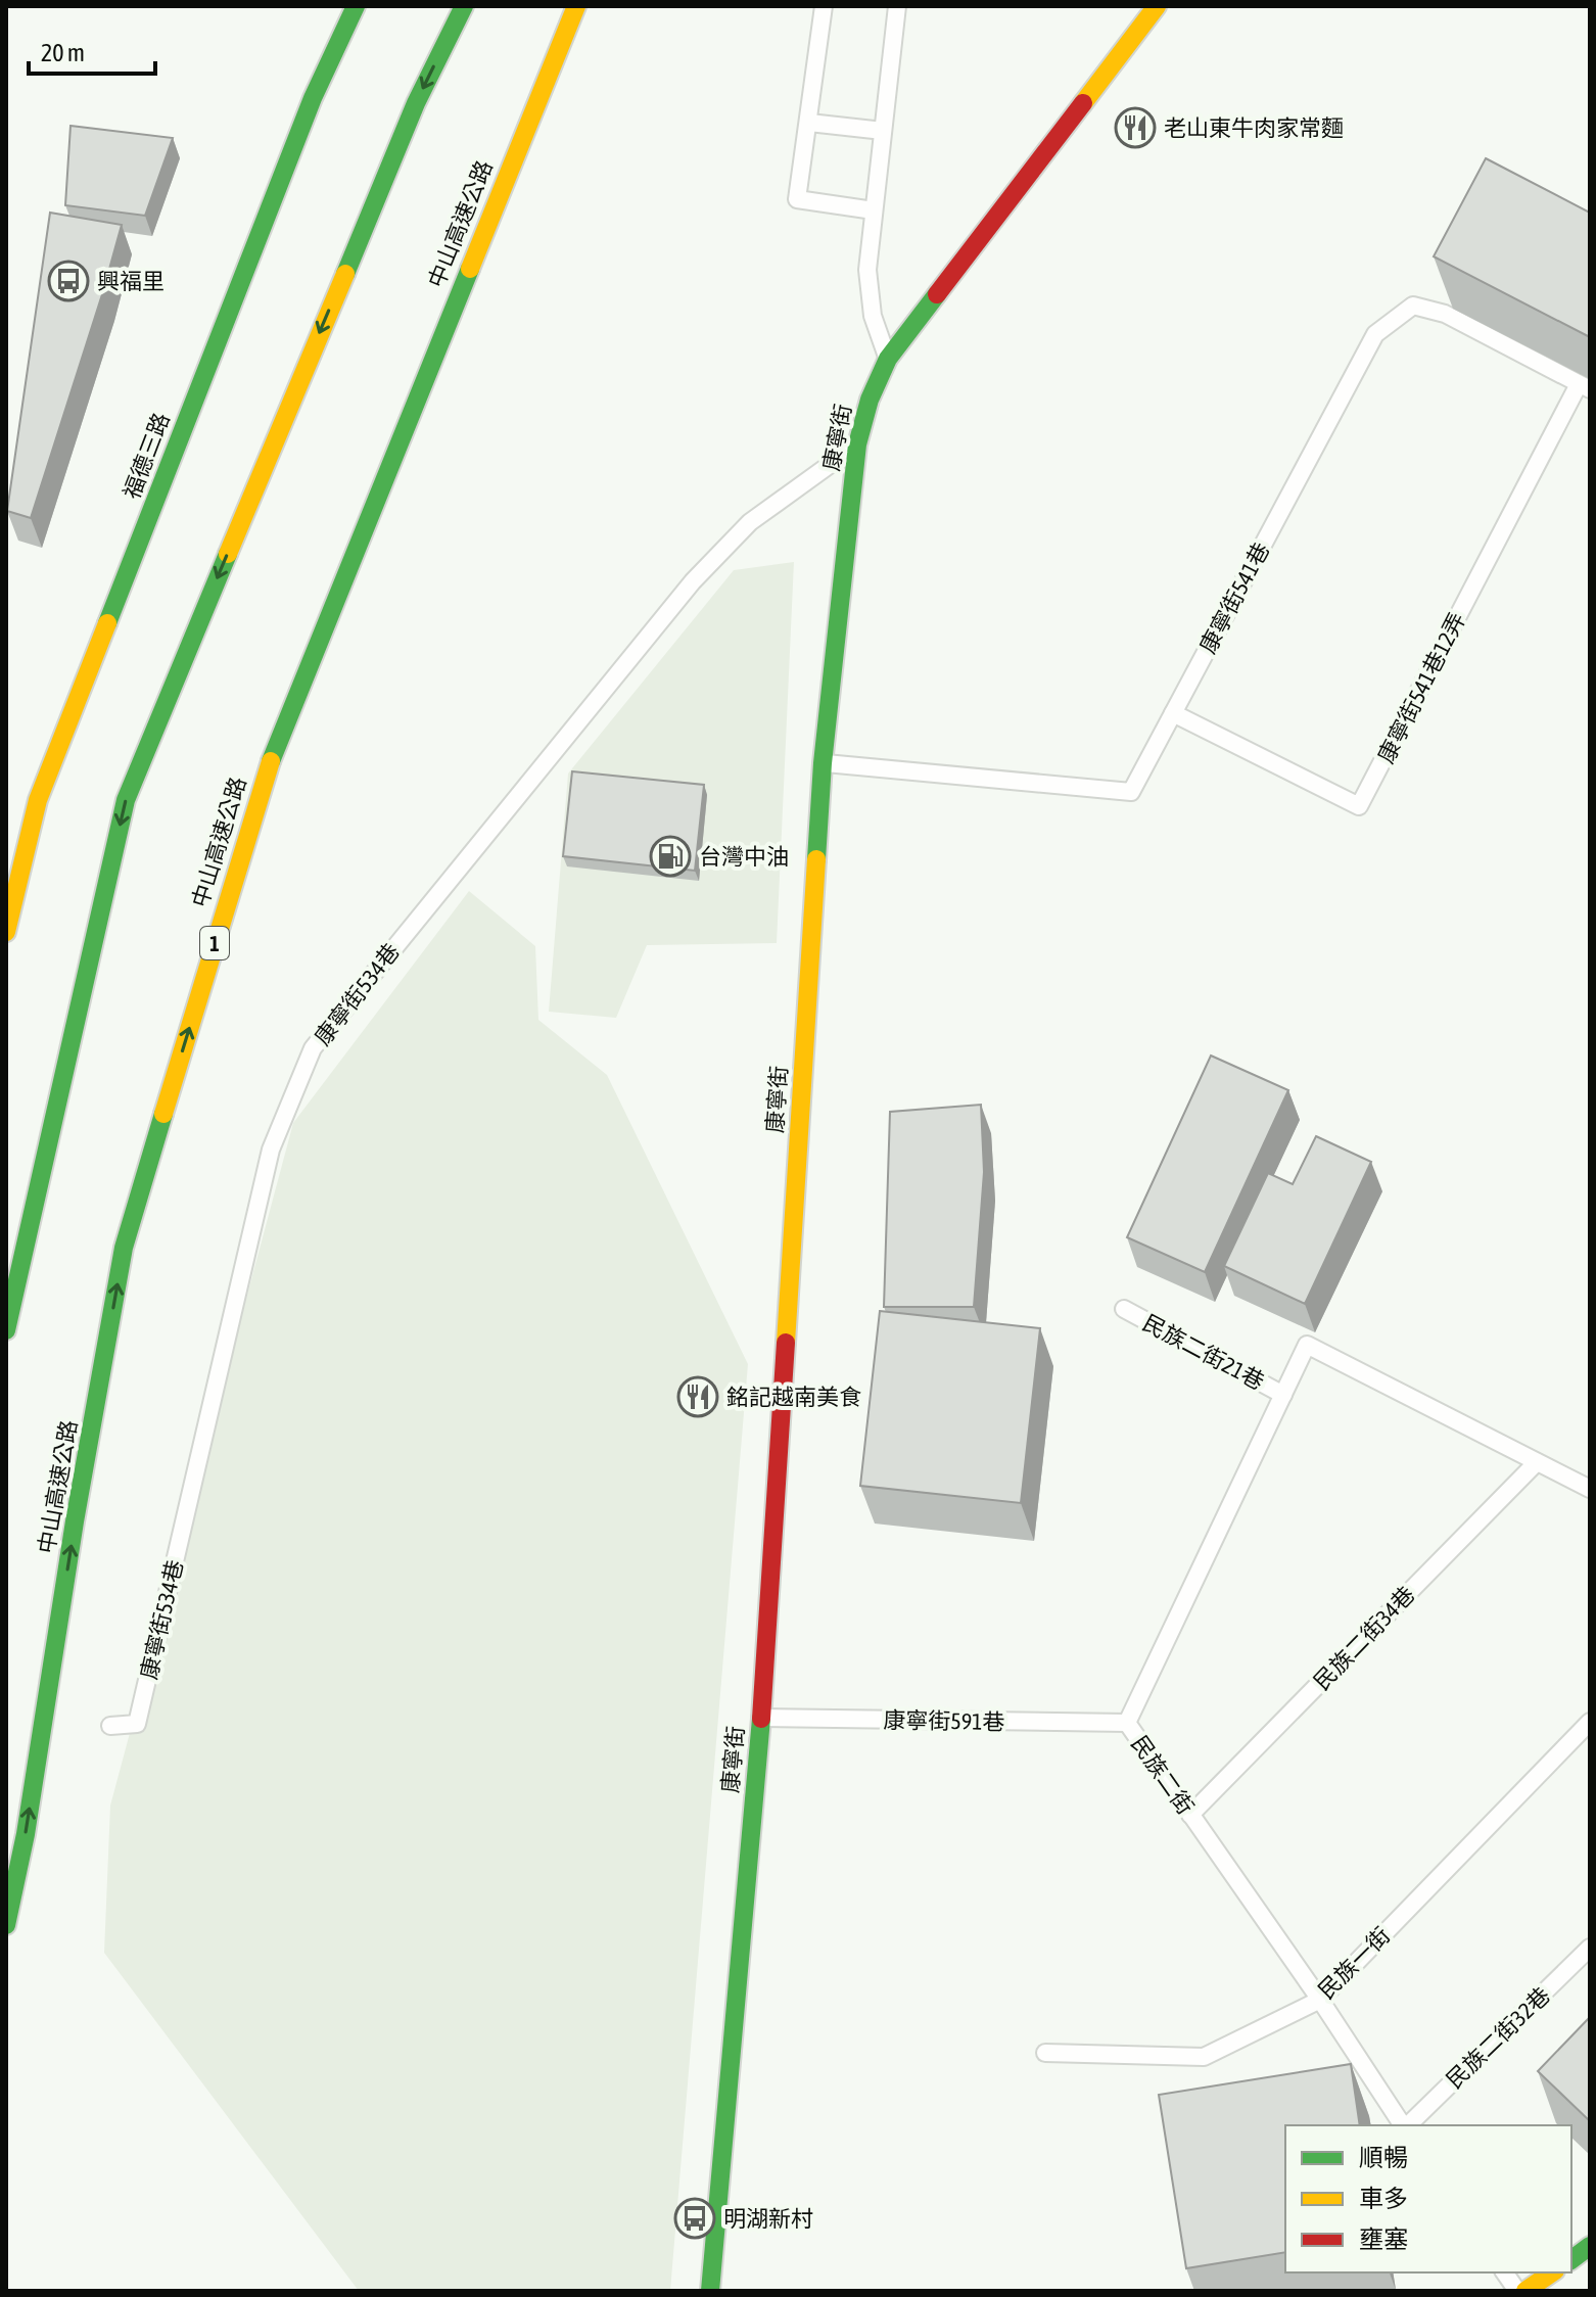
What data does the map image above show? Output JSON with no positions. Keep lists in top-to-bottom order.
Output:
{
  "streets": {
    "main road": [
      "中山高速公路",
      "康寧街",
      "福德三路",
      "1"
    ],
    "lane": [
      "康寧街541巷",
      "康寧街541巷12弄",
      "康寧街534巷",
      "民族二街21巷",
      "民族二街34巷",
      "康寧街591巷",
      "民族二街",
      "民族一街",
      "民族二街32巷"
    ]
  },
  "crossings": [
    ["康寧街", "康寧街541巷"],
    ["康寧街", "康寧街534巷"],
    ["康寧街", "康寧街591巷"],
    ["康寧街541巷", "康寧街541巷12弄"],
    ["民族二街21巷", "民族二街"],
    ["民族二街34巷", "民族二街"],
    ["康寧街591巷", "民族二街"],
    ["民族二街", "民族一街"]
  ],
  "places": {
    "restaurant": ["老山東牛肉家常麵", "銘記越南美食"],
    "bus stop": ["興福里", "明湖新村"],
    "fuel station": ["台灣中油"]
  },
  "legend": ["順暢", "車多", "壅塞"],
  "scale_bar": "20 m"
}
